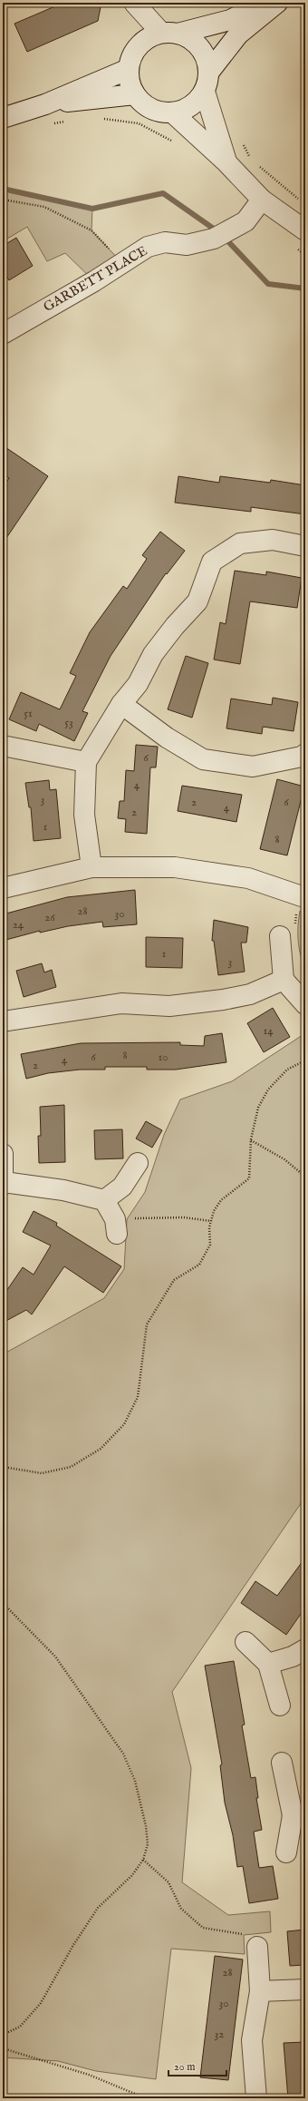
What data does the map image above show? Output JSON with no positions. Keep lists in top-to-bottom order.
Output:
{
  "streets": {
    "street": ["GARBETT PLACE"]
  },
  "house_numbers": [
    "51",
    "53",
    "6",
    "4",
    "3",
    "2",
    "6",
    "4",
    "2",
    "1",
    "8",
    "28",
    "30",
    "26",
    "24",
    "1",
    "3",
    "14",
    "8",
    "6",
    "10",
    "4",
    "2",
    "28",
    "30",
    "32"
  ],
  "scale_bar": "20 m"
}
